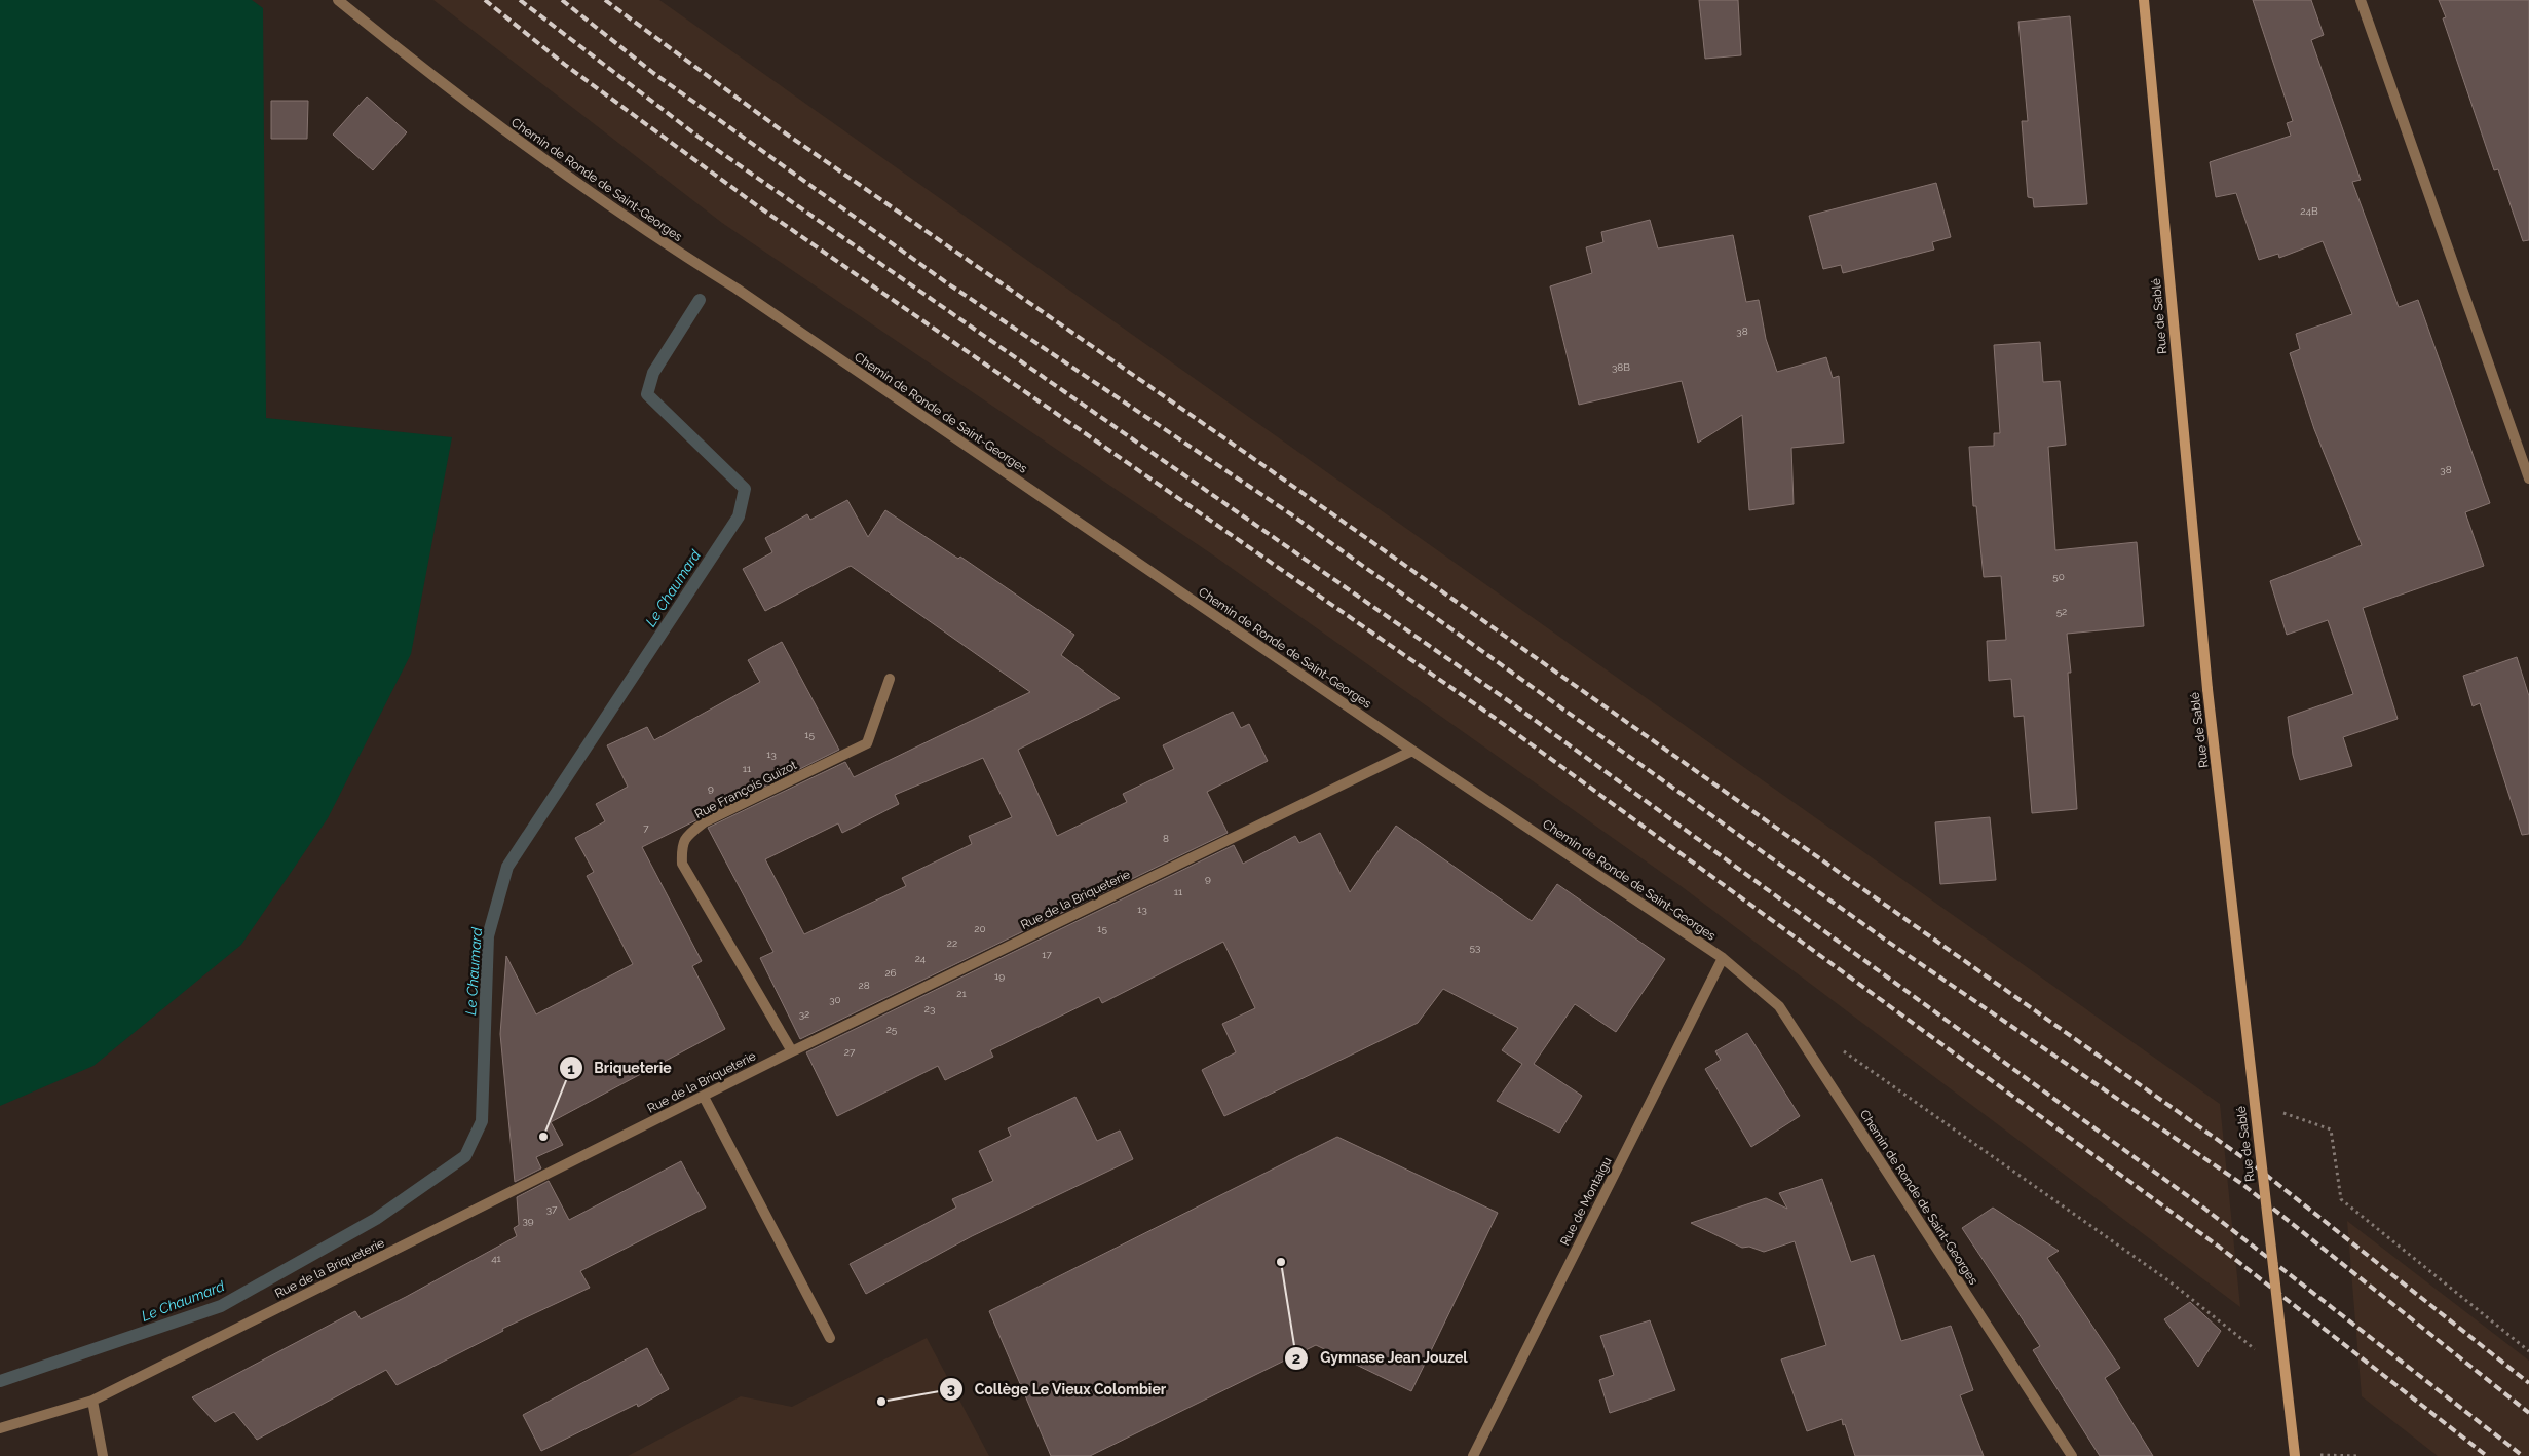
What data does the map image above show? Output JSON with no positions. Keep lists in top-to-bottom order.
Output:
{
  "streets": {
    "main road": ["Rue de Sablé"],
    "street": [
      "Chemin de Ronde de Saint-Georges",
      "Rue François Guizot",
      "Rue de la Briqueterie",
      "Rue de Montaigu"
    ]
  },
  "crossings": [
    ["Chemin de Ronde de Saint-Georges", "Rue de la Briqueterie"],
    ["Chemin de Ronde de Saint-Georges", "Rue de Montaigu"],
    ["Rue François Guizot", "Rue de la Briqueterie"]
  ],
  "water": ["Le Chaumard"],
  "places": ["Briqueterie", "Gymnase Jean Jouzel", "Collège Le Vieux Colombier"],
  "house_numbers": [
    "24B",
    "38",
    "38B",
    "38",
    "50",
    "52",
    "15",
    "13",
    "11",
    "9",
    "7",
    "8",
    "9",
    "11",
    "13",
    "20",
    "15",
    "22",
    "53",
    "17",
    "24",
    "26",
    "19",
    "28",
    "21",
    "30",
    "23",
    "32",
    "25",
    "27",
    "37",
    "39",
    "41"
  ]
}
